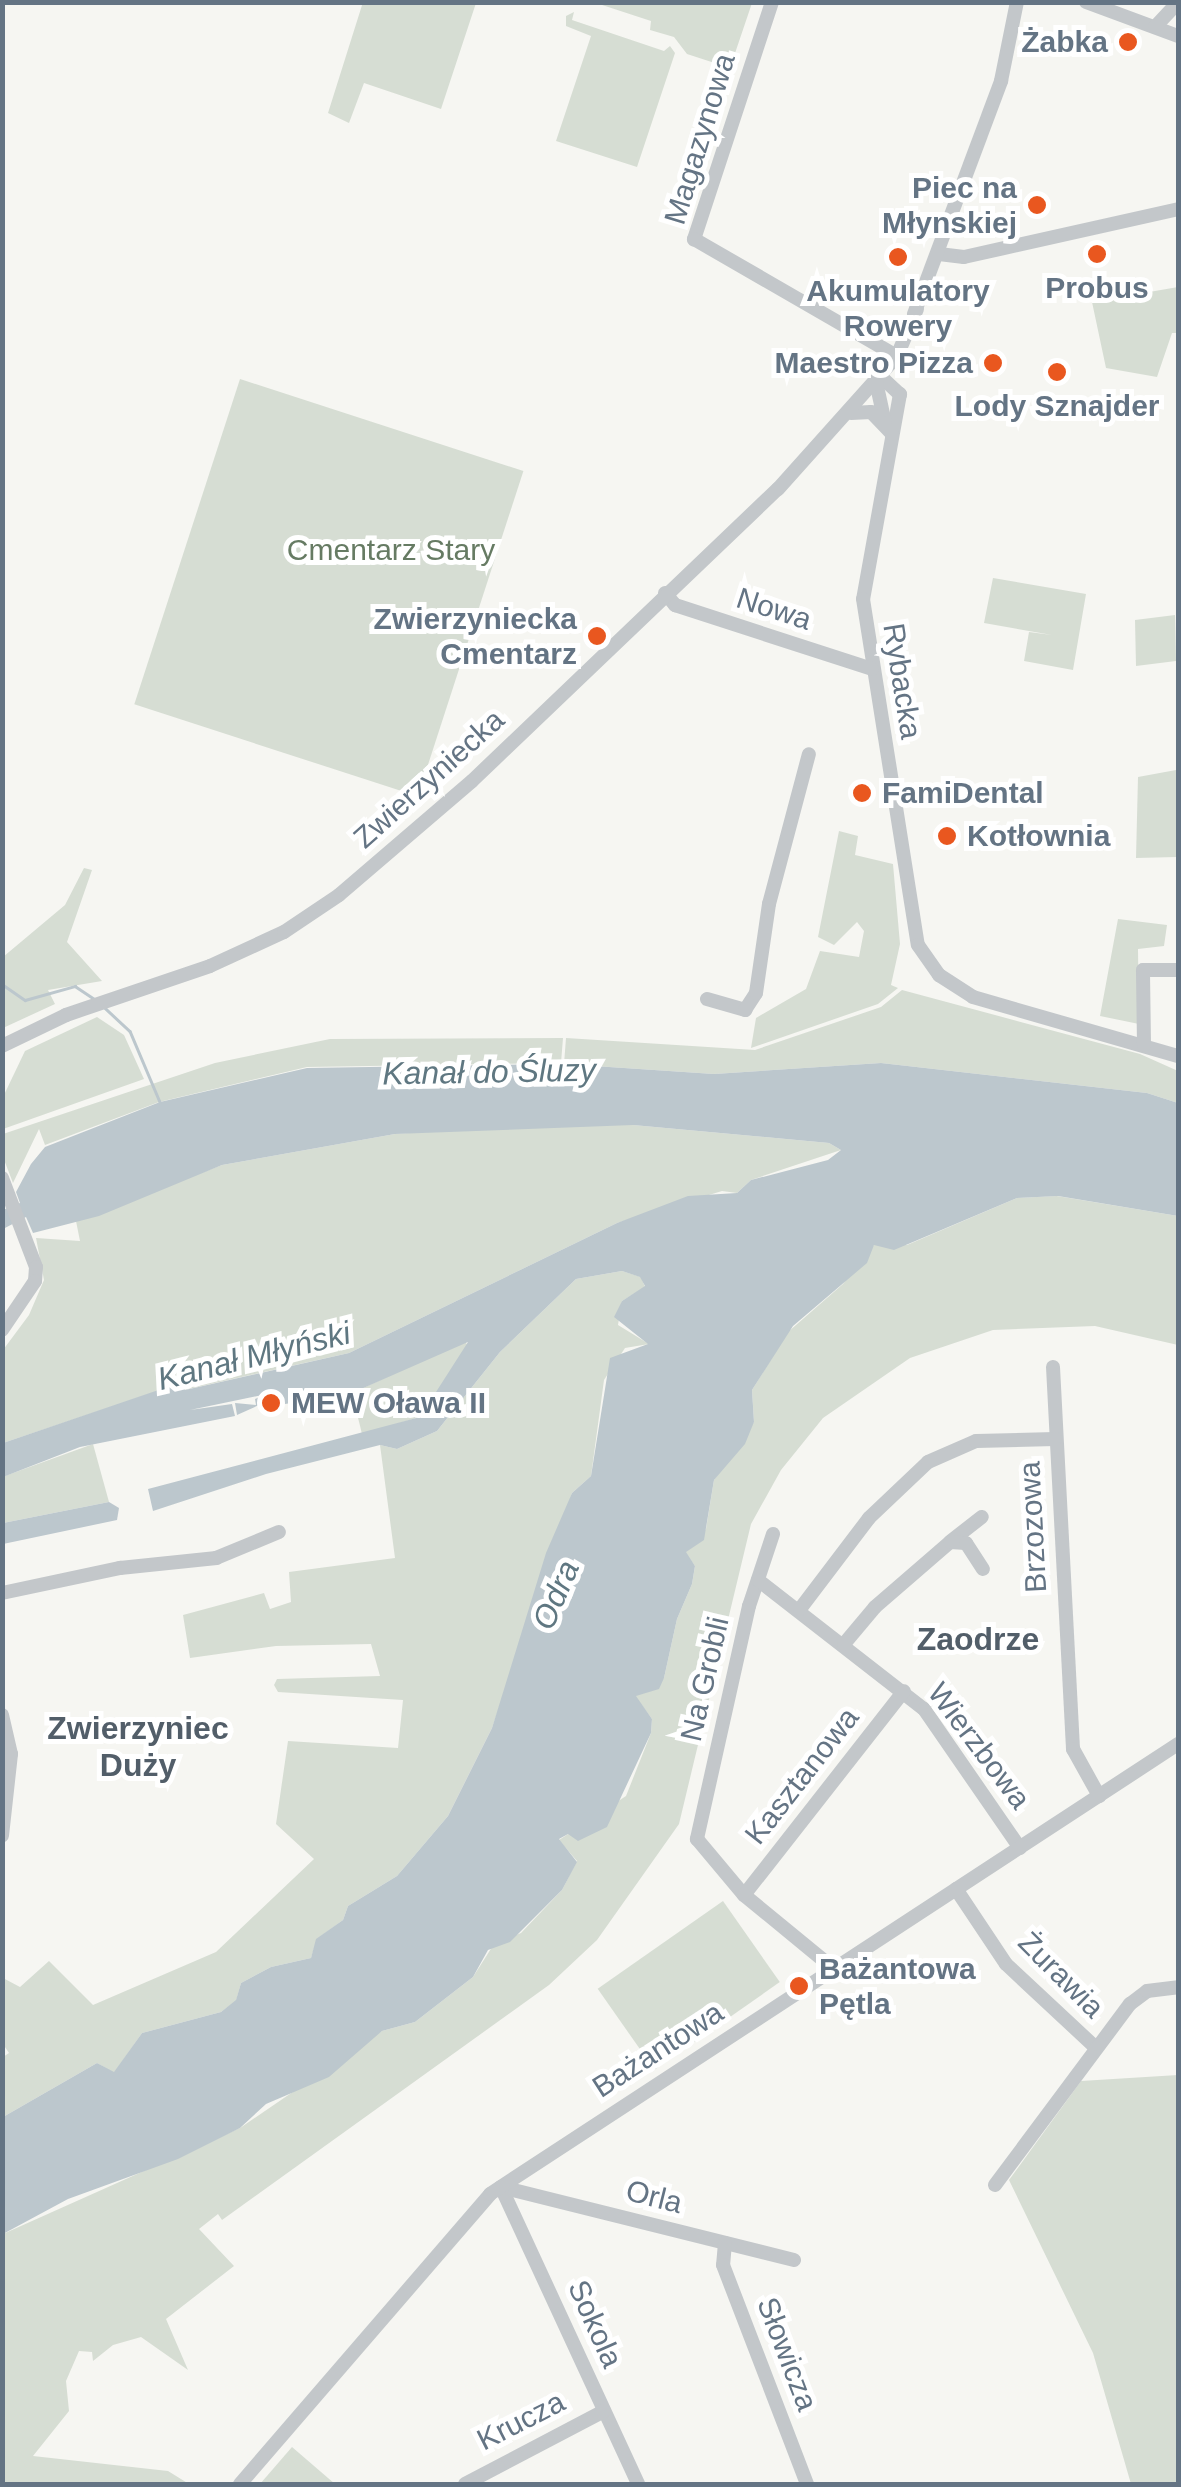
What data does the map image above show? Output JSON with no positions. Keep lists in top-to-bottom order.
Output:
{
  "streets": {
    "street": [
      "Magazynowa",
      "Nowa",
      "Rybacka",
      "Zwierzyniecka",
      "Brzozowa",
      "Na Grobli",
      "Wierzbowa",
      "Kasztanowa",
      "Żurawia",
      "Bażantowa",
      "Orla",
      "Sokola",
      "Słowicza",
      "Krucza"
    ]
  },
  "crossings": [
    ["Magazynowa", "Zwierzyniecka"],
    ["Nowa", "Rybacka"],
    ["Nowa", "Zwierzyniecka"],
    ["Rybacka", "Zwierzyniecka"],
    ["Brzozowa", "Bażantowa"],
    ["Na Grobli", "Wierzbowa"],
    ["Na Grobli", "Kasztanowa"],
    ["Wierzbowa", "Kasztanowa"],
    ["Wierzbowa", "Bażantowa"],
    ["Kasztanowa", "Bażantowa"],
    ["Żurawia", "Bażantowa"],
    ["Bażantowa", "Orla"],
    ["Bażantowa", "Sokola"],
    ["Orla", "Sokola"],
    ["Orla", "Słowicza"],
    ["Sokola", "Krucza"]
  ],
  "districts": ["Zaodrze", "Zwierzyniec Duży"],
  "water": ["Kanał do Śluzy", "Kanał Młyński", "Odra"],
  "parks": ["Cmentarz Stary"],
  "places": [
    "Żabka",
    "Piec na Młynskiej",
    "Probus",
    "Akumulatory Rowery",
    "Maestro Pizza",
    "Lody Sznajder",
    "Zwierzyniecka Cmentarz",
    "FamiDental",
    "Kotłownia",
    "MEW Oława II",
    "Bażantowa Pętla"
  ]
}
